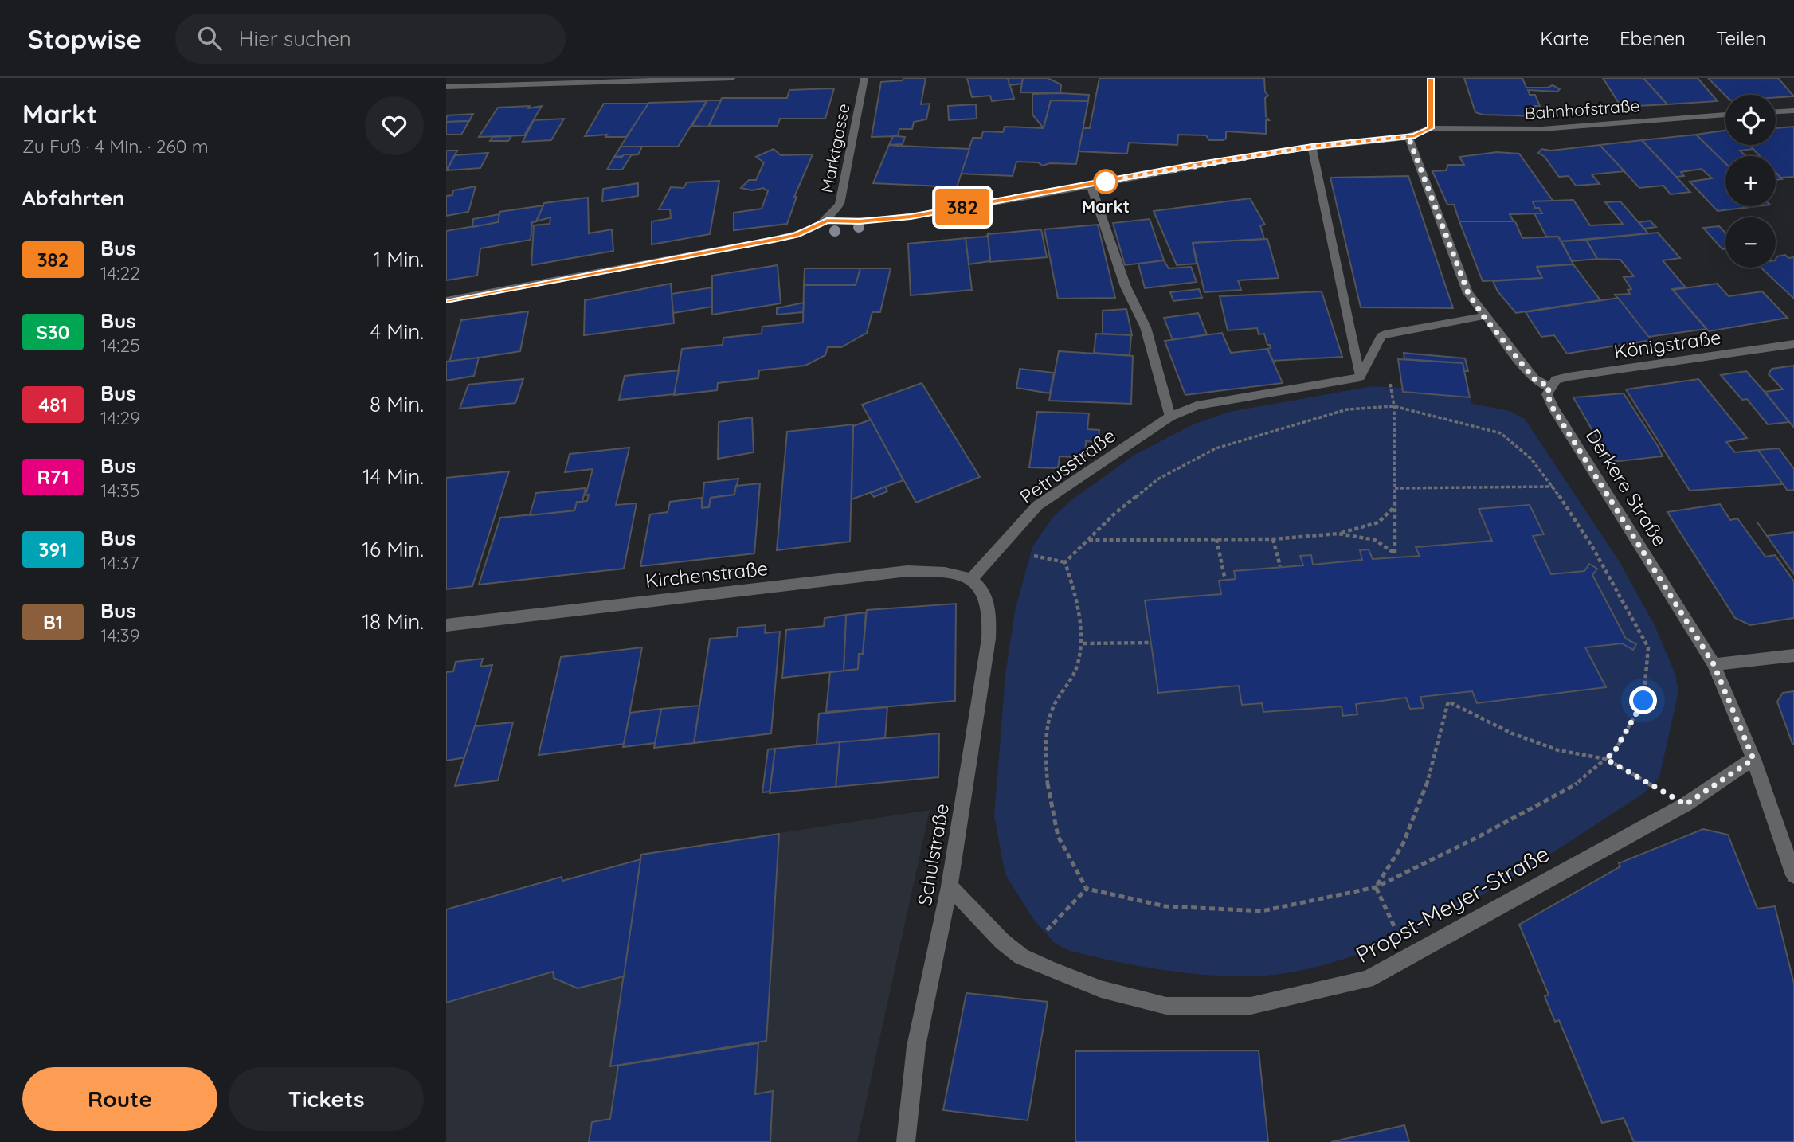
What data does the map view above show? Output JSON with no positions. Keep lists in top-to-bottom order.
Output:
{
  "streets": {
    "street": [
      "Bahnhofstraße",
      "Marktgasse",
      "Königstraße",
      "Petrusstraße",
      "Derkere Straße",
      "Kirchenstraße",
      "Schulstraße",
      "Propst-Meyer-Straße"
    ]
  },
  "crossings": [
    ["Königstraße", "Derkere Straße"],
    ["Petrusstraße", "Kirchenstraße"],
    ["Petrusstraße", "Schulstraße"],
    ["Derkere Straße", "Propst-Meyer-Straße"],
    ["Kirchenstraße", "Schulstraße"],
    ["Schulstraße", "Propst-Meyer-Straße"]
  ],
  "places": ["Markt"],
  "lines": ["bus line 382"],
  "page": {
    "header": "Stopwise",
    "search": "Hier suchen",
    "nav": ["Karte", "Ebenen", "Teilen"],
    "heading": [
      ["Markt", "Zu Fuß · 4 Min. · 260 m"],
      "Abfahrten"
    ],
    "on_map": "382",
    "map_buttons": ["+", "−"],
    "list": [
      {
        "mark": "382",
        "name": "Bus",
        "note": "14:22",
        "value": "1 Min."
      },
      {
        "mark": "S30",
        "name": "Bus",
        "note": "14:25",
        "value": "4 Min."
      },
      {
        "mark": "481",
        "name": "Bus",
        "note": "14:29",
        "value": "8 Min."
      },
      {
        "mark": "R71",
        "name": "Bus",
        "note": "14:35",
        "value": "14 Min."
      },
      {
        "mark": "391",
        "name": "Bus",
        "note": "14:37",
        "value": "16 Min."
      },
      {
        "mark": "B1",
        "name": "Bus",
        "note": "14:39",
        "value": "18 Min."
      }
    ],
    "buttons": ["Route", "Tickets"]
  }
}
